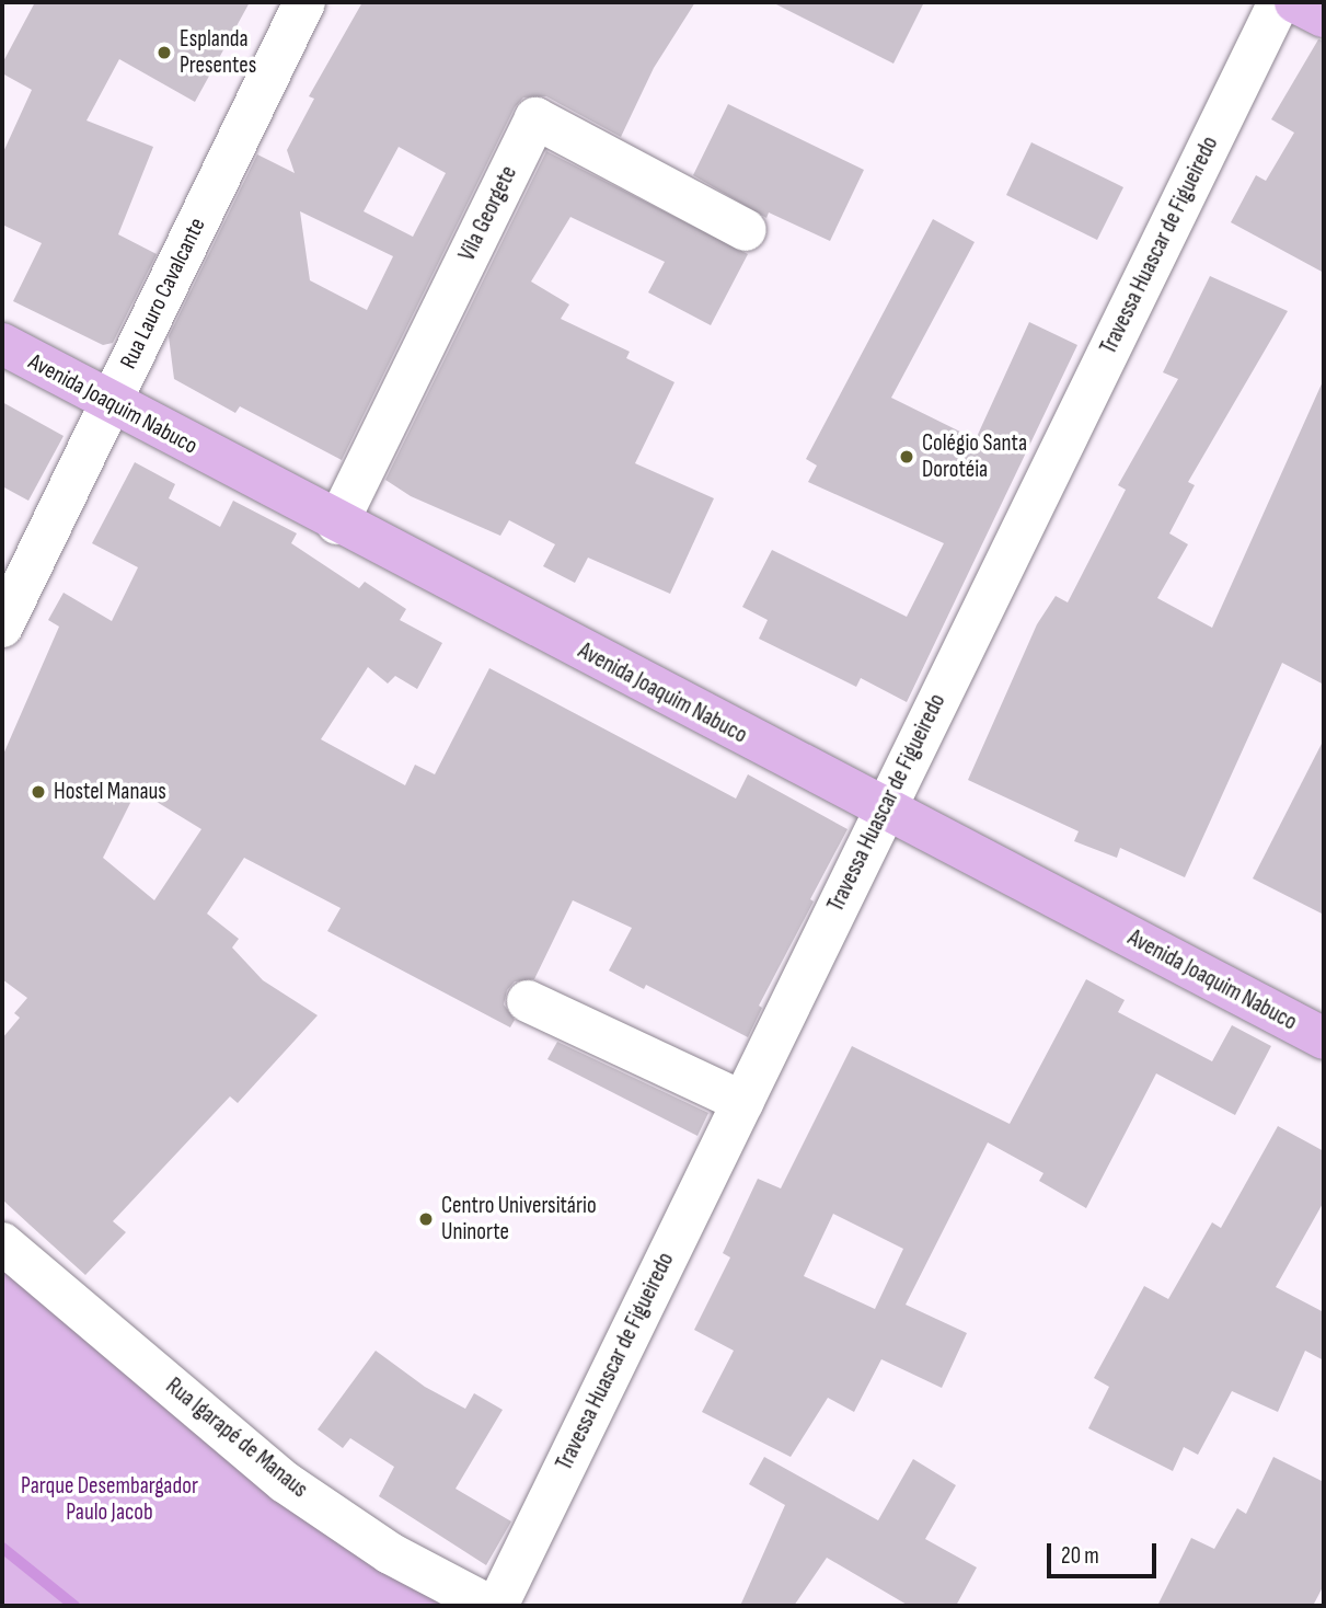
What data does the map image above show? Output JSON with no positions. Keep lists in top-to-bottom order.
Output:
{
  "streets": {
    "main road": ["Avenida Joaquim Nabuco"],
    "street": [
      "Vila Georgete",
      "Travessa Huascar de Figueiredo",
      "Rua Lauro Cavalcante",
      "Rua Igarapé de Manaus"
    ]
  },
  "crossings": [
    ["Vila Georgete", "Avenida Joaquim Nabuco"],
    ["Travessa Huascar de Figueiredo", "Avenida Joaquim Nabuco"],
    ["Rua Lauro Cavalcante", "Avenida Joaquim Nabuco"]
  ],
  "parks": ["Parque Desembargador Paulo Jacob"],
  "places": [
    "Esplanda Presentes",
    "Colégio Santa Dorotéia",
    "Hostel Manaus",
    "Centro Universitário Uninorte"
  ],
  "scale_bar": "20 m"
}
